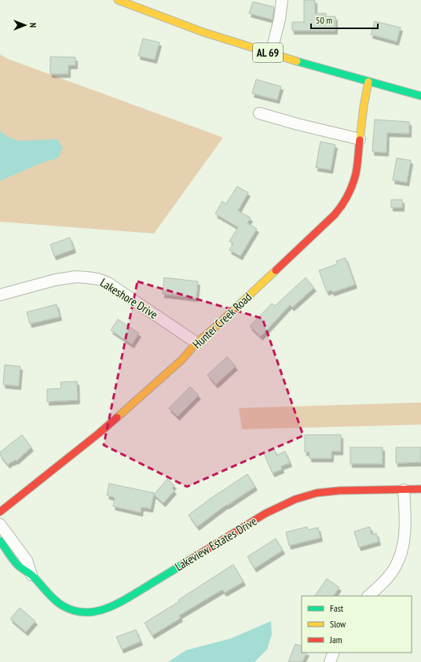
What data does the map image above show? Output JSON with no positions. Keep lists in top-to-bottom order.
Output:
{
  "streets": {
    "main road": ["AL 69", "Hunter Creek Road", "Lakeview Estates Drive"],
    "street": ["Lakeshore Drive"]
  },
  "crossings": [
    ["AL 69", "Hunter Creek Road"],
    ["Lakeshore Drive", "Hunter Creek Road"]
  ],
  "legend": ["Fast", "Slow", "Jam"],
  "scale_bar": "50 m",
  "north": "right"
}
